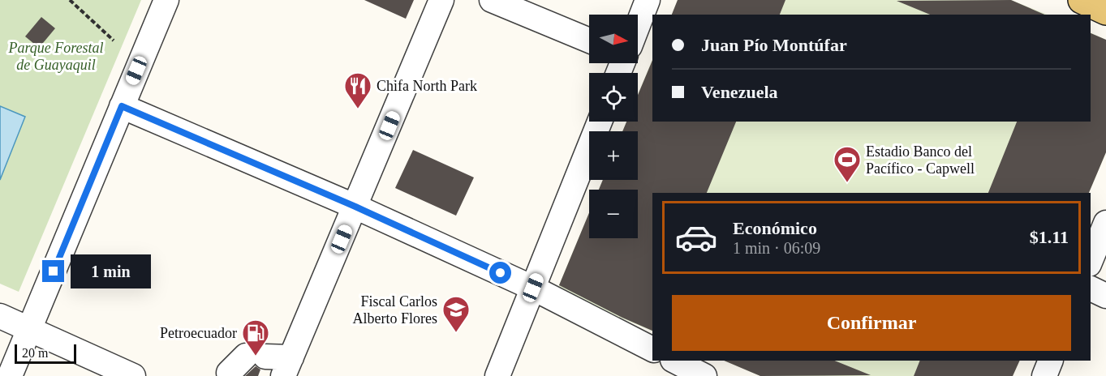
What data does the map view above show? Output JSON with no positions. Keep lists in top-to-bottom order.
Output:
{
  "parks": ["Parque Forestal de Guayaquil"],
  "places": {
    "restaurant": ["Chifa North Park"],
    "sports": ["Estadio Banco del Pacífico - Capwell"],
    "school or university": ["Fiscal Carlos Alberto Flores"],
    "fuel station": ["Petroecuador"]
  },
  "scale_bar": "20 m",
  "north": "right",
  "page": {
    "map_buttons": ["+", "−"],
    "banner": ["Juan Pío Montúfar", "Venezuela"],
    "list": [
      {
        "name": "Económico",
        "note": "1 min · 06:09",
        "value": "$1.11"
      }
    ],
    "bubble": "1 min",
    "buttons": "Confirmar",
    "scale": "20 m"
  }
}
